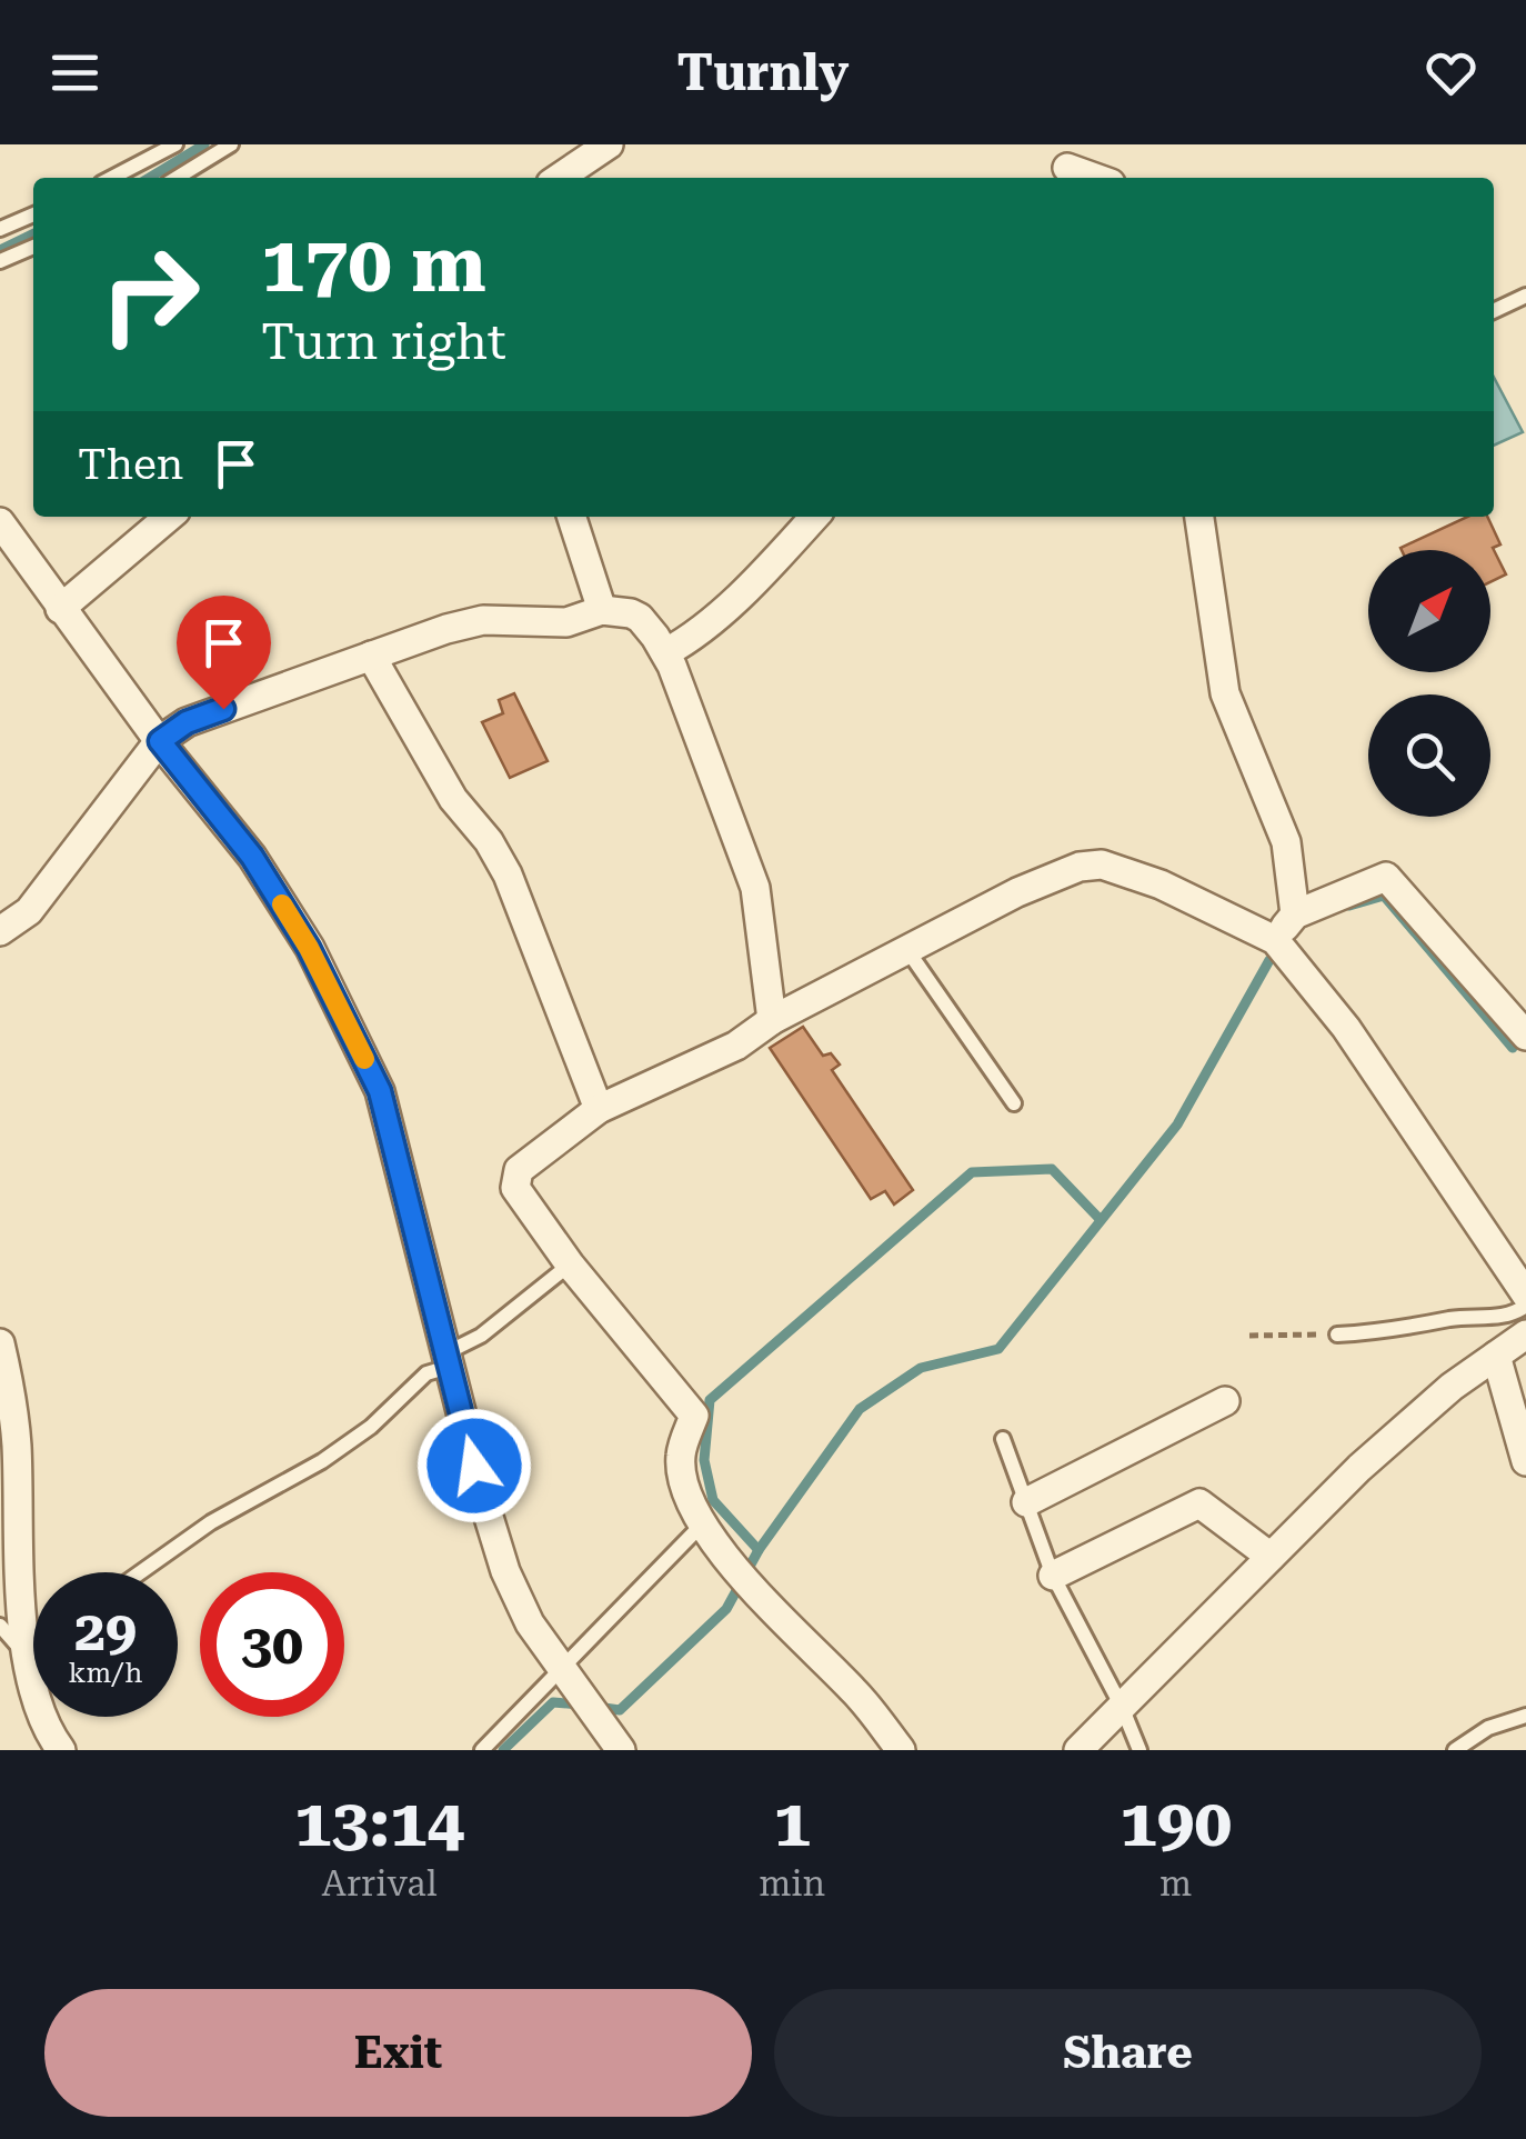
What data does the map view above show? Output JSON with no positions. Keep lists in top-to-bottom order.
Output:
{
  "north": "top right",
  "page": {
    "header": "Turnly",
    "turn": ["170 m", "Turn right"],
    "then": "Then",
    "speed": "29 km/h",
    "limit": "30",
    "eta": [
      "13:14",
      "Arrival",
      "1",
      "min",
      "190",
      "m"
    ],
    "buttons": ["Exit", "Share"]
  }
}
